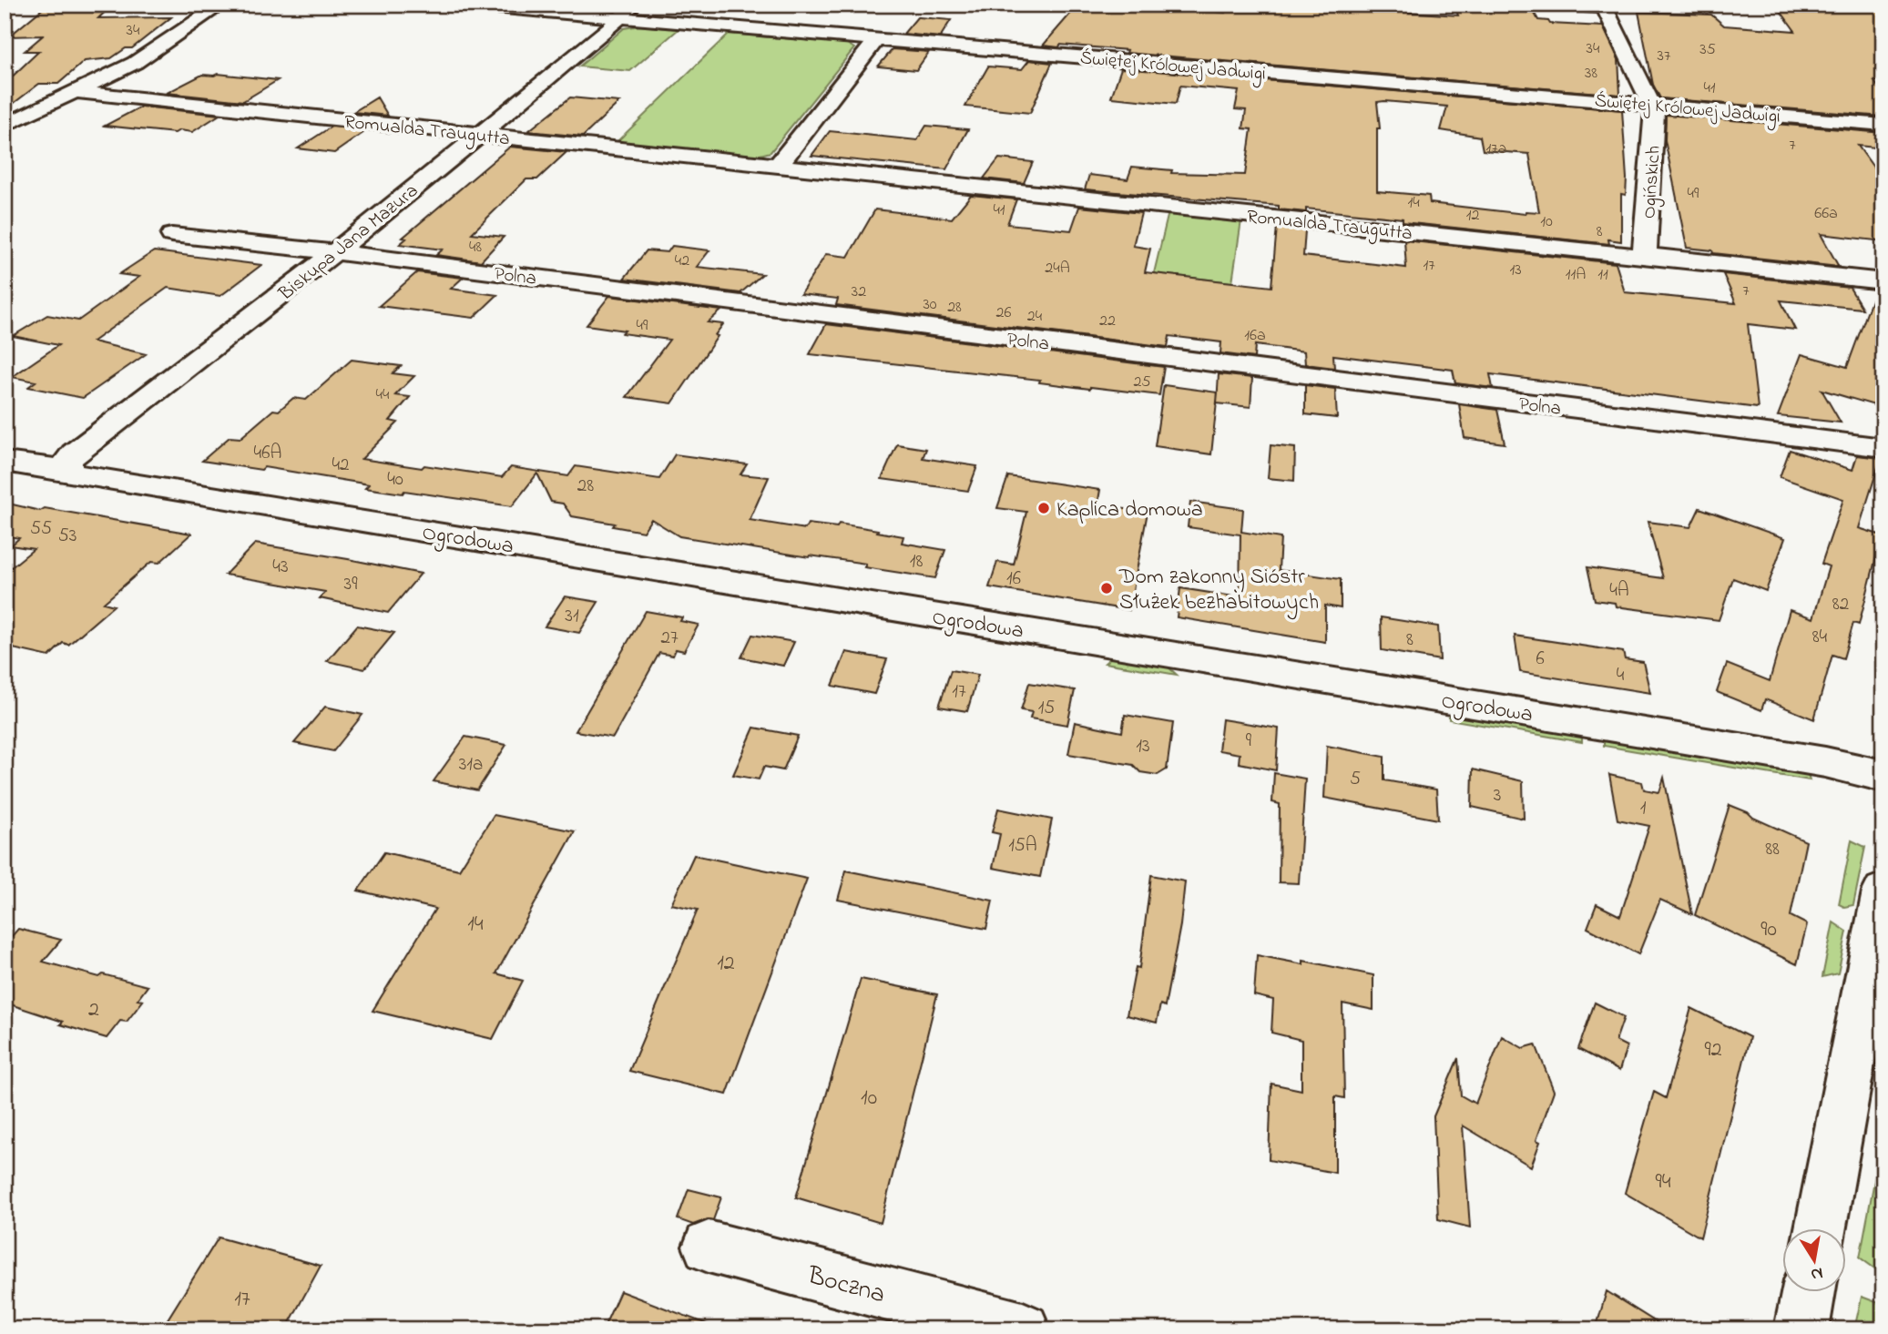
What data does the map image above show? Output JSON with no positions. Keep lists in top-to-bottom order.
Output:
{
  "streets": {
    "street": [
      "Świętej Królowej Jadwigi",
      "Romualda Traugutta",
      "Ogińskich",
      "Biskupa Jana Mazura",
      "Polna",
      "Ogrodowa",
      "Boczna"
    ]
  },
  "crossings": [
    ["Świętej Królowej Jadwigi", "Ogińskich"],
    ["Świętej Królowej Jadwigi", "Biskupa Jana Mazura"],
    ["Romualda Traugutta", "Ogińskich"],
    ["Romualda Traugutta", "Biskupa Jana Mazura"],
    ["Biskupa Jana Mazura", "Polna"],
    ["Biskupa Jana Mazura", "Ogrodowa"]
  ],
  "places": ["Kaplica domowa", "Dom zakonny Sióstr Służek bezhabitowych"],
  "house_numbers": [
    "34",
    "34",
    "35",
    "37",
    "38",
    "41",
    "7",
    "17a",
    "49",
    "14",
    "41",
    "66a",
    "12",
    "10",
    "8",
    "48",
    "42",
    "17",
    "24A",
    "13",
    "11A",
    "11",
    "7",
    "32",
    "30",
    "28",
    "26",
    "24",
    "22",
    "49",
    "16a",
    "25",
    "44",
    "46A",
    "42",
    "40",
    "28",
    "55",
    "53",
    "18",
    "43",
    "16",
    "39",
    "4A",
    "82",
    "31",
    "84",
    "27",
    "8",
    "6",
    "4",
    "17",
    "15",
    "9",
    "13",
    "31a",
    "5",
    "3",
    "1",
    "15A",
    "88",
    "14",
    "90",
    "12",
    "2",
    "92",
    "10",
    "94",
    "17"
  ],
  "north": "bottom"
}
